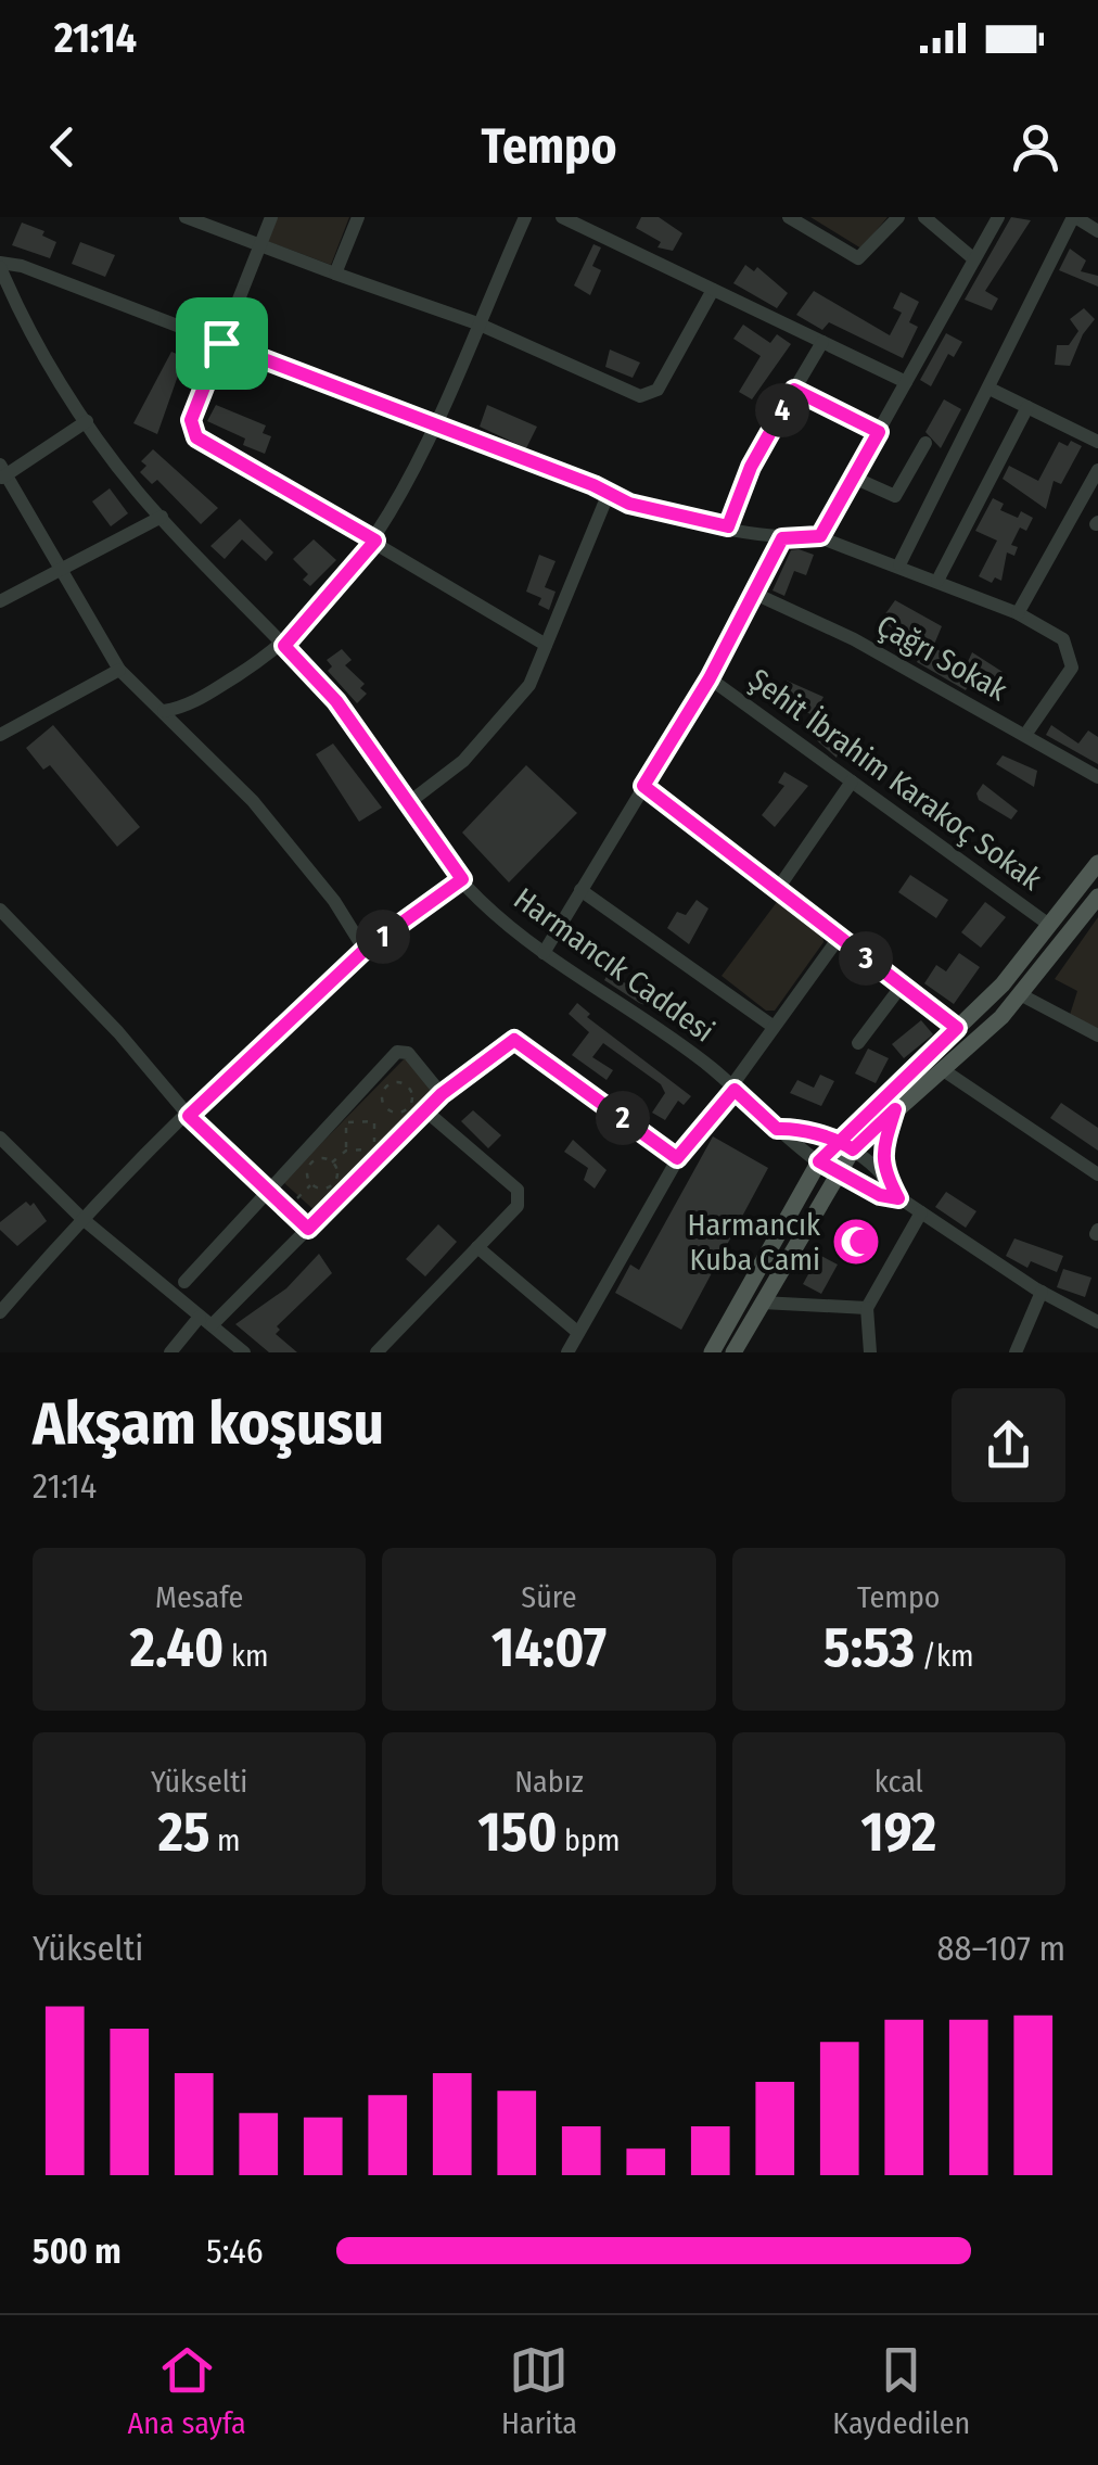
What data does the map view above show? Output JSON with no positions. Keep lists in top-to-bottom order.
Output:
{
  "streets": {
    "street": ["Çağrı Sokak", "Şehit İbrahim Karakoç Sokak", "Harmancık Caddesi"]
  },
  "places": {
    "mosque": ["Harmancık Kuba Cami"]
  },
  "page": {
    "status": "21:14",
    "header": "Tempo",
    "pins": [
      "4",
      "1",
      "3",
      "2"
    ],
    "heading": ["Akşam koşusu", "21:14"],
    "stats": [
      ["Mesafe", "2.40 km"],
      ["Süre", "14:07"],
      ["Tempo", "5:53 /km"],
      ["Yükselti", "25 m"],
      ["Nabız", "150 bpm"],
      ["kcal", "192"]
    ],
    "chart": ["Yükselti", "88–107 m"],
    "list": [
      {
        "name": "500 m",
        "note": "5:46"
      }
    ],
    "tabs": ["Ana sayfa", "Harita", "Kaydedilen"]
  }
}
